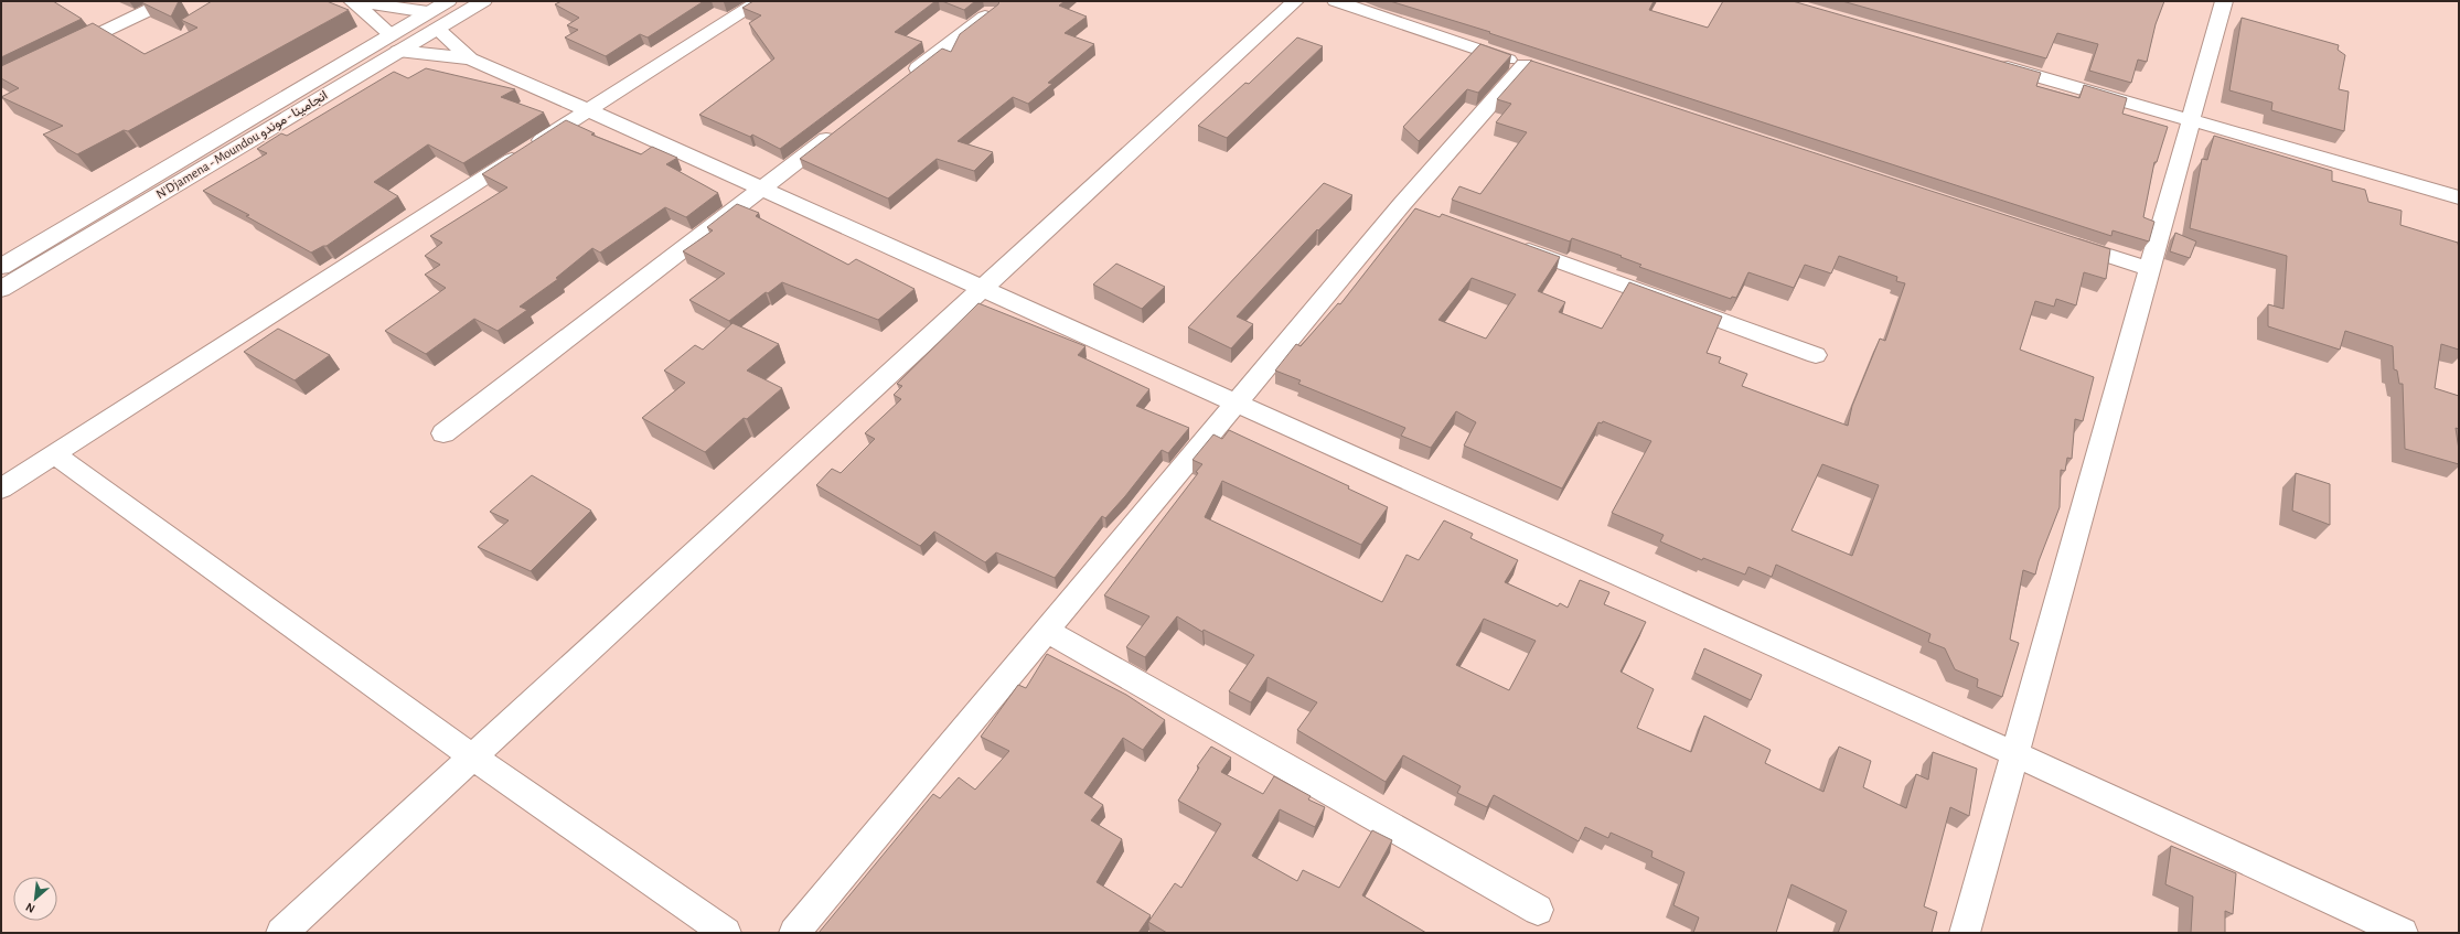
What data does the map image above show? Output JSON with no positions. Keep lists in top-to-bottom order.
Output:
{
  "streets": {
    "street": ["N'Djamena - Moundou انجامينا - موندو"]
  },
  "north": "bottom left"
}
